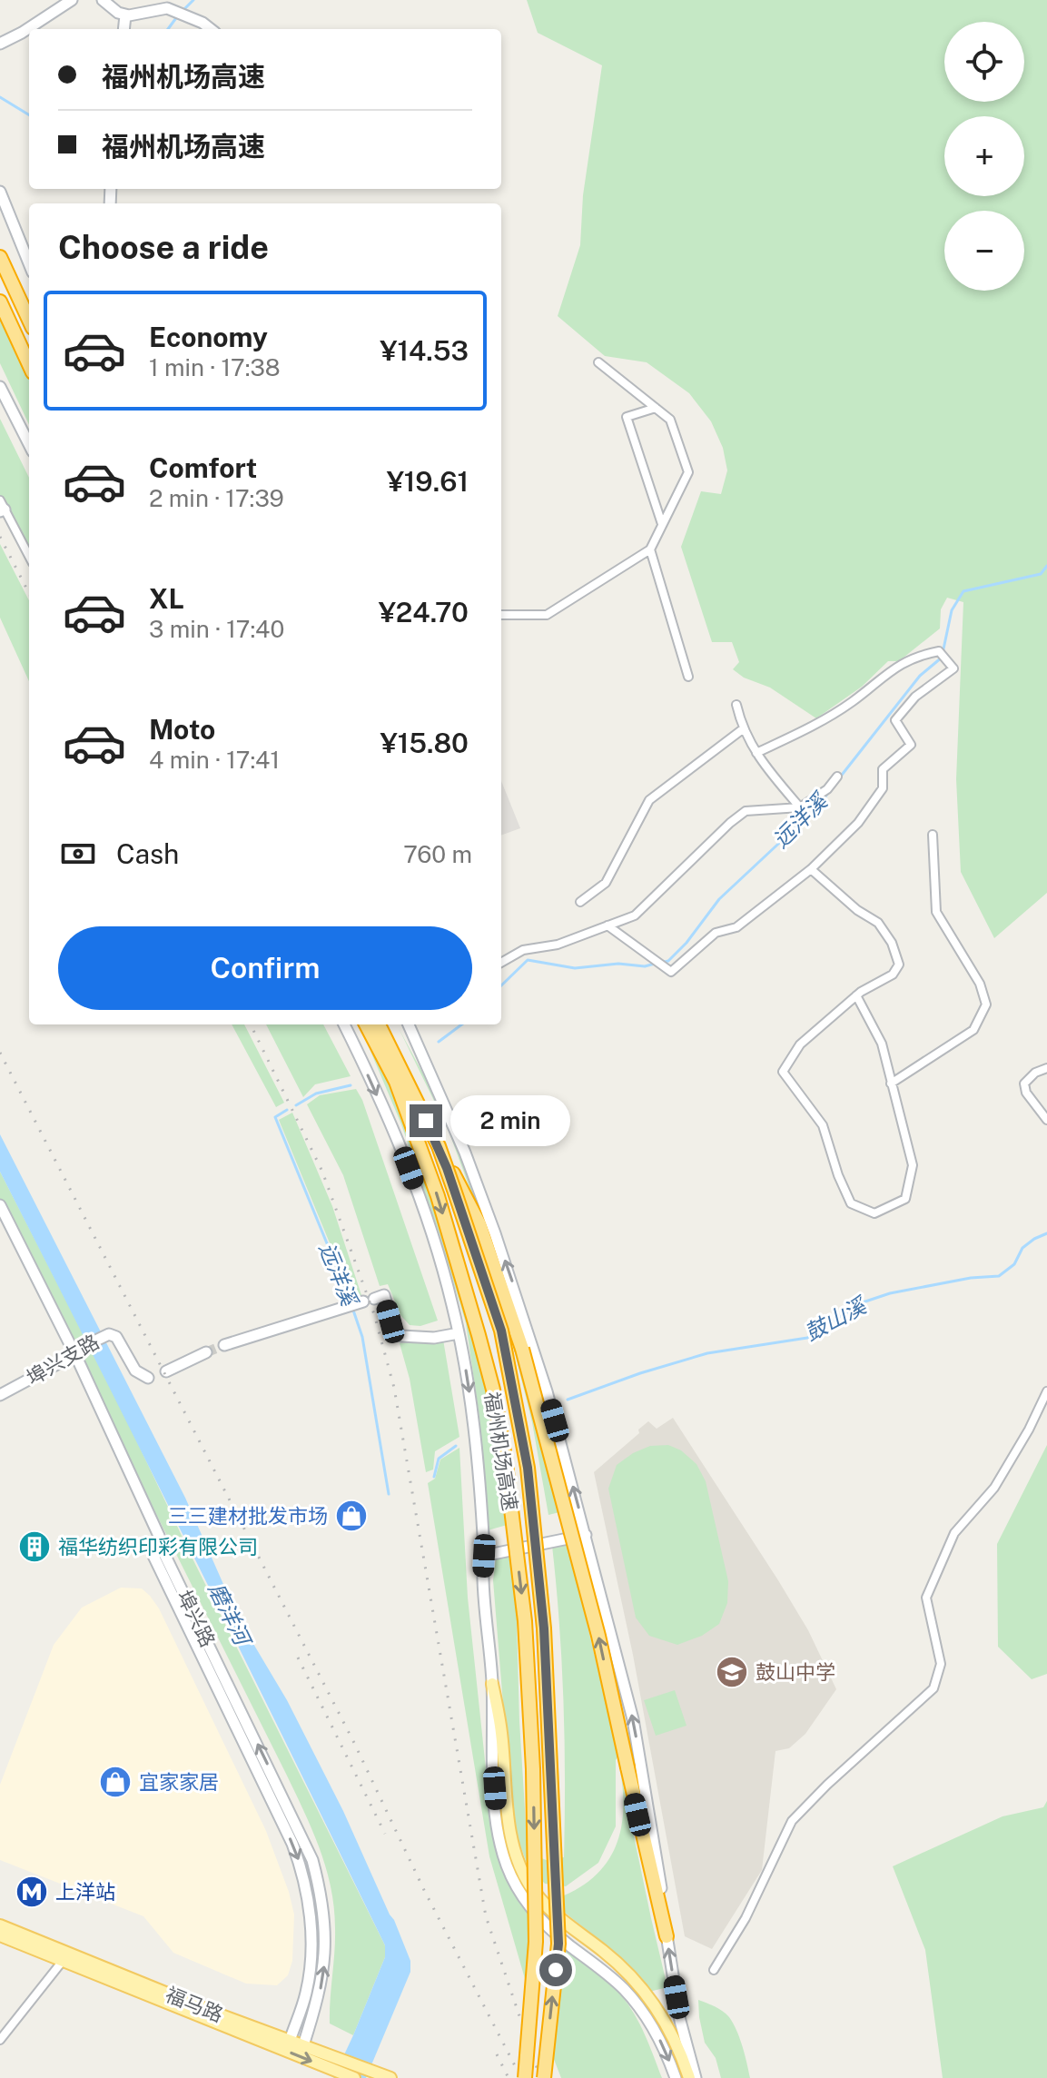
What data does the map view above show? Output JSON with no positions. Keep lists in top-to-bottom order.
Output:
{
  "streets": {
    "highway": ["福州机场高速"],
    "main road": ["埠兴支路", "埠兴路", "福马路"]
  },
  "crossings": [
    ["埠兴支路", "埠兴路"],
    ["埠兴路", "福马路"]
  ],
  "water": ["远洋溪", "鼓山溪", "磨洋河"],
  "places": {
    "shop": ["三三建材批发市场", "宜家家居"],
    "building": ["福华纺织印彩有限公司"],
    "school or university": ["鼓山中学"],
    "metro station": ["上洋站"]
  },
  "page": {
    "map_buttons": ["+", "−"],
    "banner": ["福州机场高速", "福州机场高速"],
    "heading": "Choose a ride",
    "list": [
      {
        "name": "Economy",
        "note": "1 min · 17:38",
        "value": "¥14.53"
      },
      {
        "name": "Comfort",
        "note": "2 min · 17:39",
        "value": "¥19.61"
      },
      {
        "name": "XL",
        "note": "3 min · 17:40",
        "value": "¥24.70"
      },
      {
        "name": "Moto",
        "note": "4 min · 17:41",
        "value": "¥15.80"
      }
    ],
    "pay": ["Cash", "760 m"],
    "buttons": "Confirm",
    "bubble": "2 min"
  }
}
